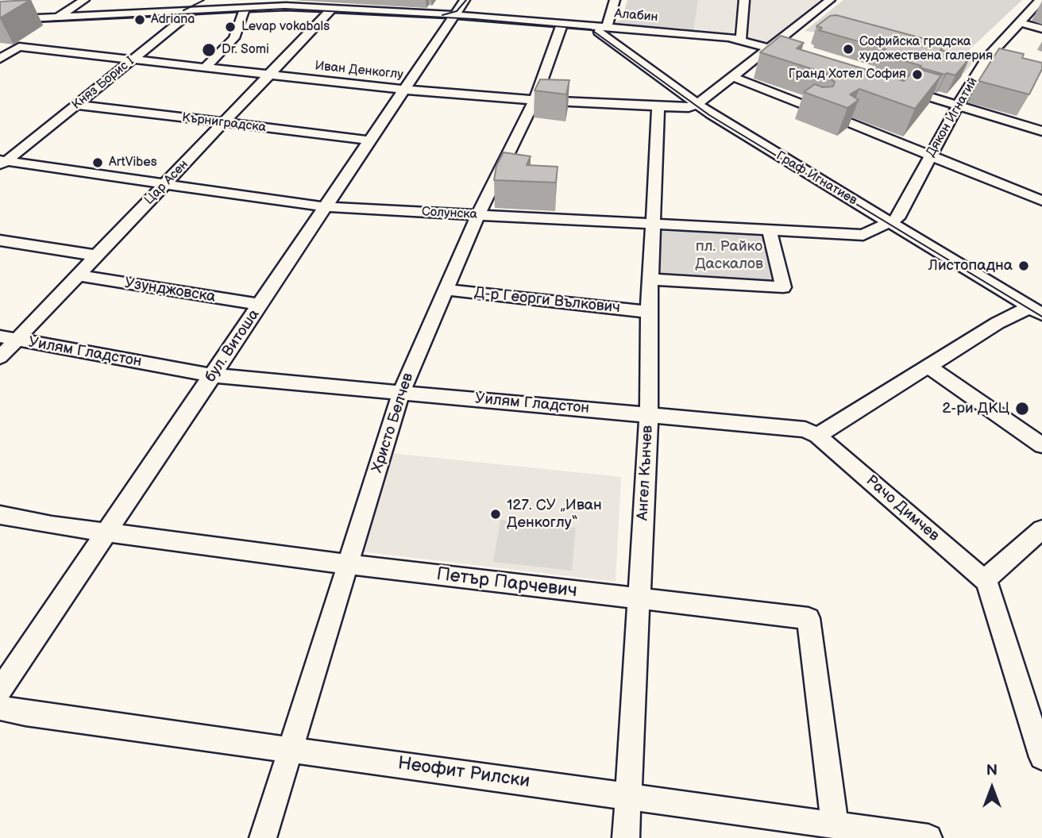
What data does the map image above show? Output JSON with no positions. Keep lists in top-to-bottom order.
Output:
{
  "streets": {
    "street": [
      "Алабин",
      "Иван Денкоглу",
      "Княз Борис I",
      "Дякон Игнатий",
      "Кърниградска",
      "Граф Игнатиев",
      "Цар Асен",
      "Солунска",
      "Узунджовска",
      "Д-р Георги Вълкович",
      "бул. Витоша",
      "Уилям Гладстон",
      "Христо Белчев",
      "Ангел Кънчев",
      "Рачо Димчев",
      "Петър Парчевич",
      "Неофит Рилски"
    ]
  },
  "crossings": [
    ["Алабин", "Княз Борис I"],
    ["Алабин", "Граф Игнатиев"],
    ["Алабин", "Цар Асен"],
    ["Алабин", "бул. Витоша"],
    ["Алабин", "Христо Белчев"],
    ["Иван Денкоглу", "Княз Борис I"],
    ["Иван Денкоглу", "Граф Игнатиев"],
    ["Иван Денкоглу", "Цар Асен"],
    ["Иван Денкоглу", "бул. Витоша"],
    ["Иван Денкоглу", "Христо Белчев"],
    ["Иван Денкоглу", "Ангел Кънчев"],
    ["Княз Борис I", "Кърниградска"],
    ["Княз Борис I", "Солунска"],
    ["Дякон Игнатий", "Граф Игнатиев"],
    ["Дякон Игнатий", "Солунска"],
    ["Кърниградска", "Цар Асен"],
    ["Кърниградска", "бул. Витоша"],
    ["Граф Игнатиев", "Солунска"],
    ["Цар Асен", "Солунска"],
    ["Цар Асен", "Узунджовска"],
    ["Цар Асен", "Уилям Гладстон"],
    ["Солунска", "бул. Витоша"],
    ["Солунска", "Христо Белчев"],
    ["Солунска", "Ангел Кънчев"],
    ["Узунджовска", "бул. Витоша"],
    ["Д-р Георги Вълкович", "Христо Белчев"],
    ["Д-р Георги Вълкович", "Ангел Кънчев"],
    ["бул. Витоша", "Уилям Гладстон"],
    ["бул. Витоша", "Петър Парчевич"],
    ["Уилям Гладстон", "Христо Белчев"],
    ["Уилям Гладстон", "Ангел Кънчев"],
    ["Уилям Гладстон", "Рачо Димчев"],
    ["Христо Белчев", "Петър Парчевич"],
    ["Христо Белчев", "Неофит Рилски"],
    ["Ангел Кънчев", "Петър Парчевич"],
    ["Ангел Кънчев", "Неофит Рилски"],
    ["Петър Парчевич", "Неофит Рилски"]
  ],
  "parks": ["пл. Райко Даскалов"],
  "places": [
    "Adriana",
    "Levap vokabals",
    "Софийска градска художествена галерия",
    "Dr. Somi",
    "Гранд Хотел София",
    "ArtVibes",
    "Листопадна",
    "2-ри ДКЦ",
    "127. СУ „Иван Денкоглу“"
  ],
  "north": "top"
}
